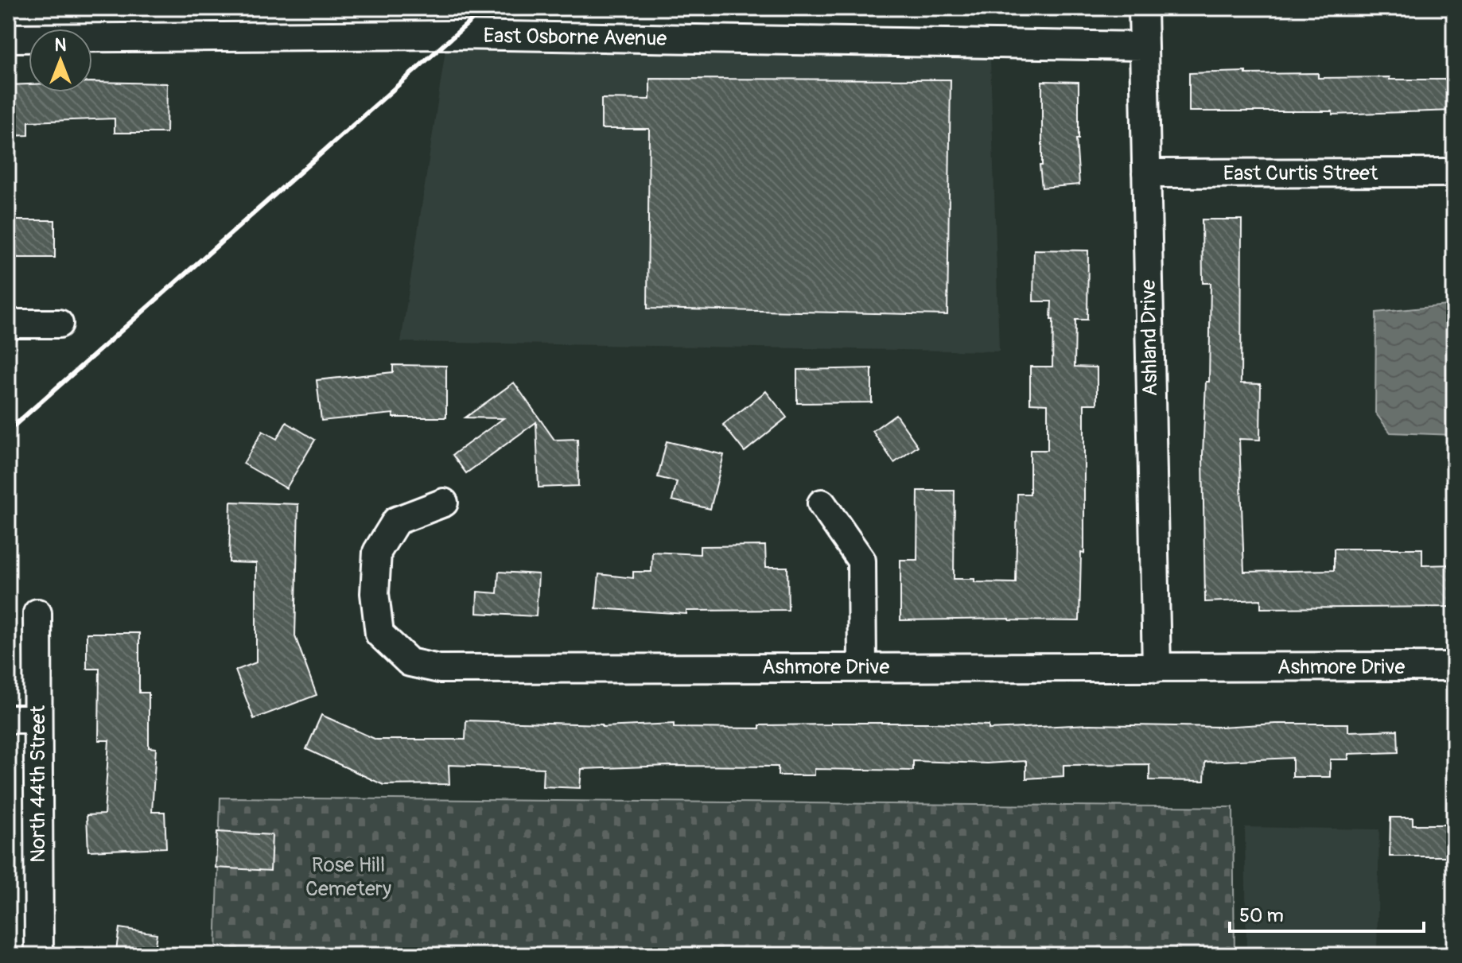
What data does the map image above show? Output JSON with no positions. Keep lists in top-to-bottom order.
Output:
{
  "streets": {
    "street": [
      "East Osborne Avenue",
      "East Curtis Street",
      "Ashland Drive",
      "Ashmore Drive",
      "North 44th Street"
    ]
  },
  "crossings": [
    ["East Osborne Avenue", "Ashland Drive"],
    ["East Curtis Street", "Ashland Drive"],
    ["Ashland Drive", "Ashmore Drive"]
  ],
  "parks": ["Rose Hill Cemetery"],
  "scale_bar": "50 m",
  "north": "top"
}
